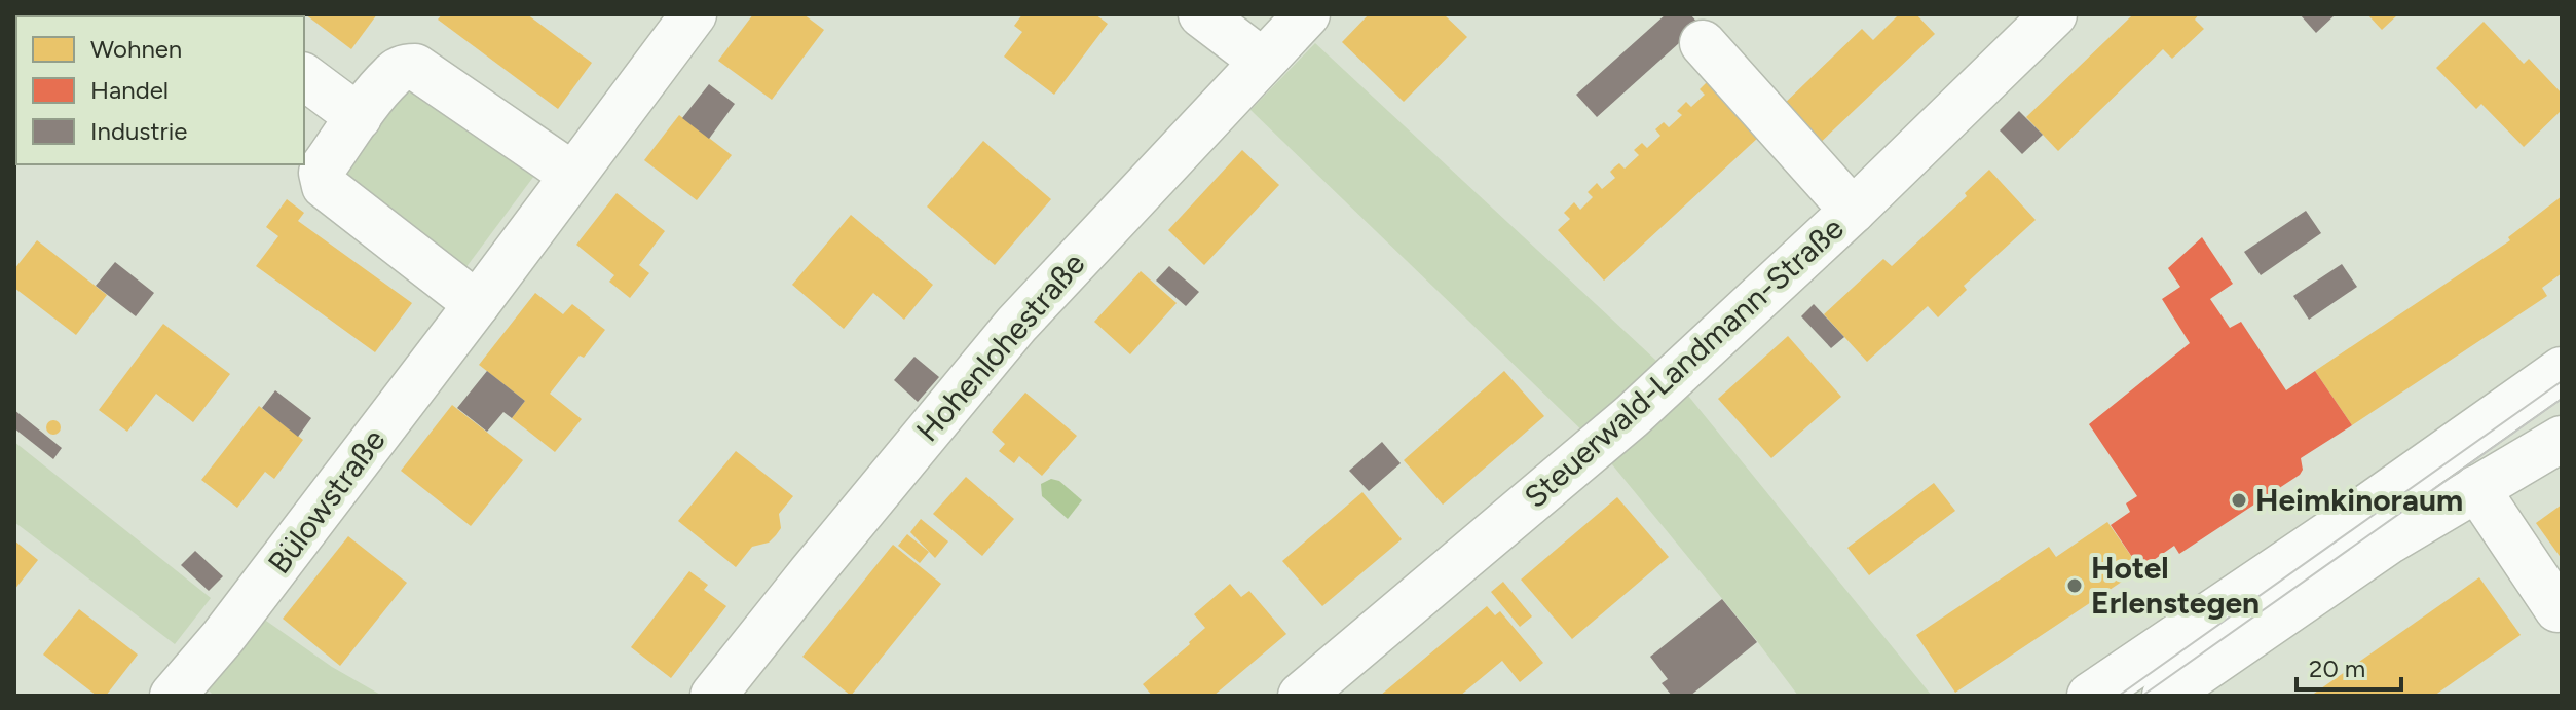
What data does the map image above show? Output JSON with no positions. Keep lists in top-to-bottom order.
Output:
{
  "streets": {
    "street": ["Hohenlohestraße", "Steuerwald-Landmann-Straße", "Bülowstraße"]
  },
  "places": ["Heimkinoraum", "Hotel Erlenstegen"],
  "legend": ["Wohnen", "Handel", "Industrie"],
  "scale_bar": "20 m"
}
